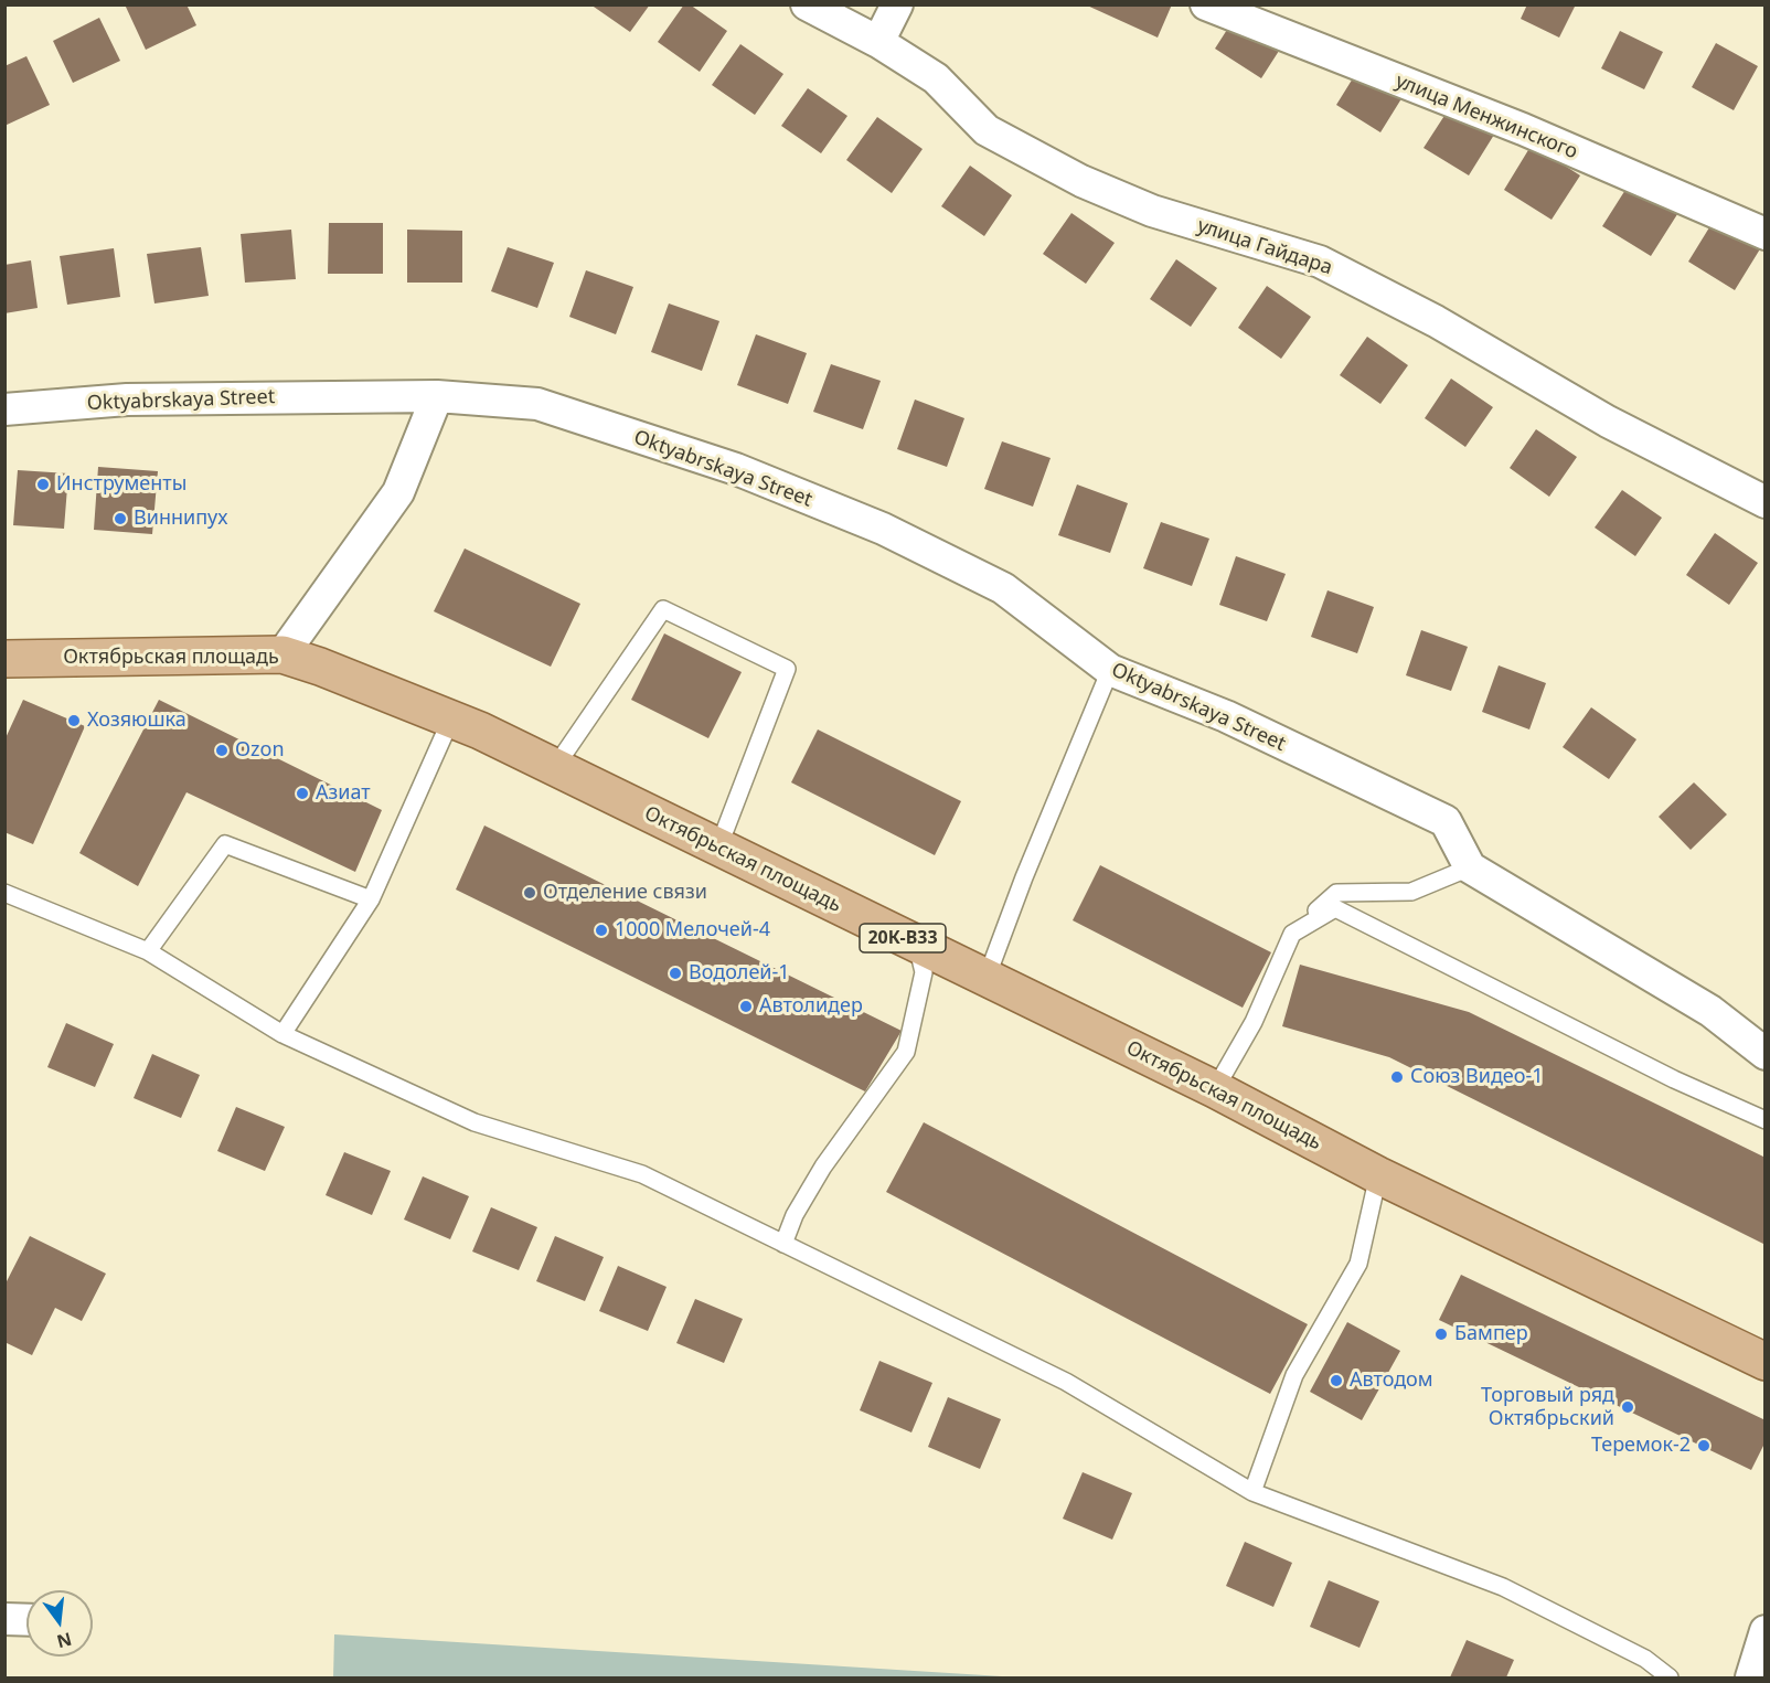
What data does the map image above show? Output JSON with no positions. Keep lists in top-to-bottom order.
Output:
{
  "streets": {
    "main road": ["Октябрьская площадь", "20К-В33"],
    "street": ["улица Менжинского", "улица Гайдара", "Oktyabrskaya Street"]
  },
  "places": [
    "Инструменты",
    "Виннипух",
    "Хозяюшка",
    "Ozon",
    "Азиат",
    "Отделение связи",
    "1000 Мелочей-4",
    "Водолей-1",
    "Автолидер",
    "Союз Видео-1",
    "Бампер",
    "Автодом",
    "Торговый ряд Октябрьский",
    "Теремок-2"
  ],
  "north": "bottom"
}
